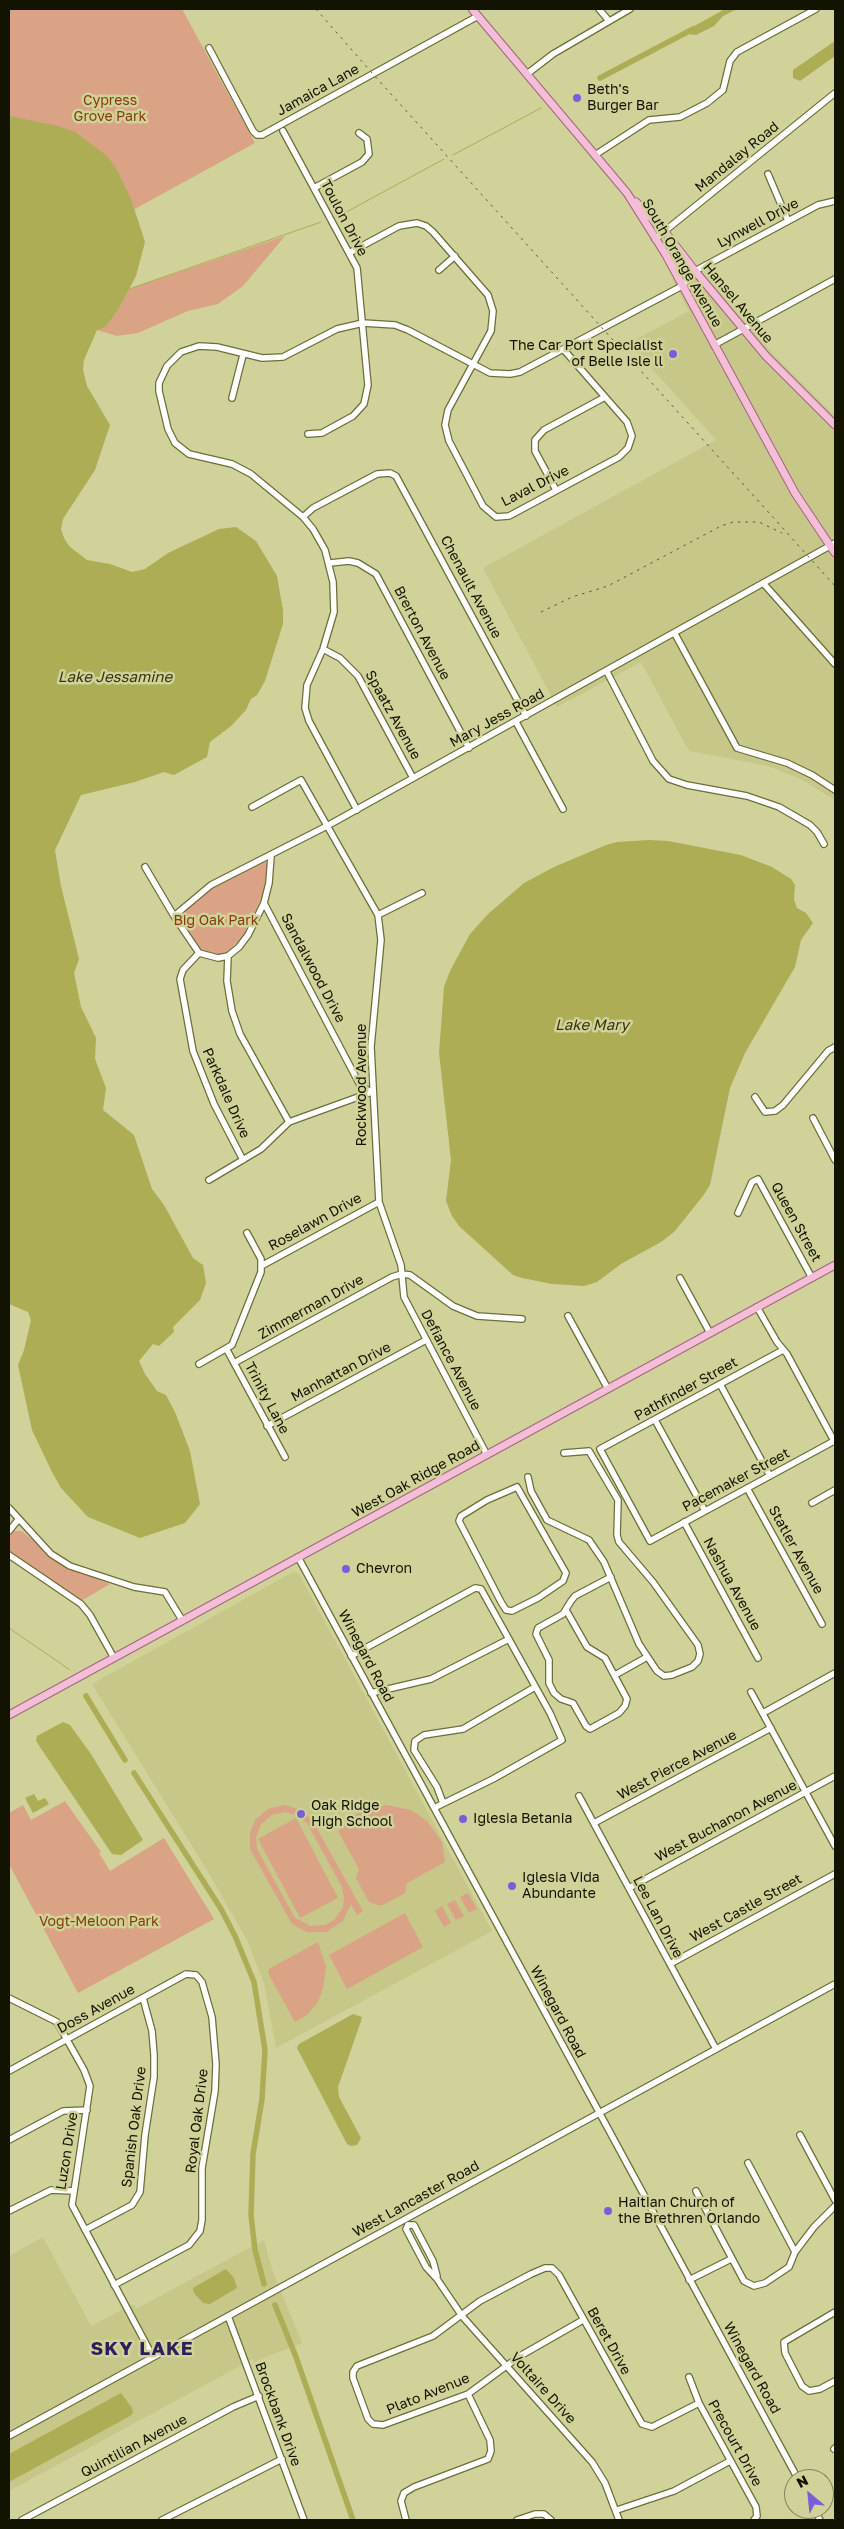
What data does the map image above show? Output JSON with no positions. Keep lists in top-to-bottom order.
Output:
{
  "streets": {
    "main road": ["South Orange Avenue", "Hansel Avenue", "West Oak Ridge Road"],
    "street": [
      "Jamaica Lane",
      "Mandalay Road",
      "Toulon Drive",
      "Lynwell Drive",
      "Laval Drive",
      "Chenault Avenue",
      "Brerton Avenue",
      "Spaatz Avenue",
      "Mary Jess Road",
      "Sandalwood Drive",
      "Rockwood Avenue",
      "Parkdale Drive",
      "Roselawn Drive",
      "Queen Street",
      "Zimmerman Drive",
      "Defiance Avenue",
      "Manhattan Drive",
      "Pathfinder Street",
      "Trinity Lane",
      "Pacemaker Street",
      "Statler Avenue",
      "Nashua Avenue",
      "Winegard Road",
      "West Pierce Avenue",
      "West Buchanon Avenue",
      "West Castle Street",
      "Lee Lan Drive",
      "Doss Avenue",
      "Royal Oak Drive",
      "Spanish Oak Drive",
      "Luzon Drive",
      "West Lancaster Road",
      "Beret Drive",
      "Voltaire Drive",
      "Plato Avenue",
      "Brockbank Drive",
      "Precourt Drive",
      "Quintilian Avenue"
    ]
  },
  "crossings": [
    ["Jamaica Lane", "South Orange Avenue"],
    ["Mandalay Road", "South Orange Avenue"],
    ["Mandalay Road", "Hansel Avenue"],
    ["Lynwell Drive", "Hansel Avenue"],
    ["South Orange Avenue", "Hansel Avenue"],
    ["South Orange Avenue", "Mary Jess Road"],
    ["Chenault Avenue", "Mary Jess Road"],
    ["Brerton Avenue", "Mary Jess Road"],
    ["Spaatz Avenue", "Mary Jess Road"],
    ["Mary Jess Road", "Rockwood Avenue"],
    ["Sandalwood Drive", "Rockwood Avenue"],
    ["Rockwood Avenue", "Roselawn Drive"],
    ["Rockwood Avenue", "Zimmerman Drive"],
    ["Rockwood Avenue", "Defiance Avenue"],
    ["Queen Street", "West Oak Ridge Road"],
    ["Zimmerman Drive", "Defiance Avenue"],
    ["Zimmerman Drive", "Trinity Lane"],
    ["Defiance Avenue", "Manhattan Drive"],
    ["Defiance Avenue", "West Oak Ridge Road"],
    ["Manhattan Drive", "Trinity Lane"],
    ["Pathfinder Street", "Pacemaker Street"],
    ["West Oak Ridge Road", "Winegard Road"],
    ["Pacemaker Street", "Statler Avenue"],
    ["Pacemaker Street", "Nashua Avenue"],
    ["Winegard Road", "West Lancaster Road"],
    ["West Pierce Avenue", "Lee Lan Drive"],
    ["West Buchanon Avenue", "Lee Lan Drive"],
    ["West Castle Street", "Lee Lan Drive"],
    ["Lee Lan Drive", "West Lancaster Road"],
    ["Doss Avenue", "Royal Oak Drive"],
    ["Doss Avenue", "Spanish Oak Drive"],
    ["Doss Avenue", "Luzon Drive"],
    ["Royal Oak Drive", "Luzon Drive"],
    ["Spanish Oak Drive", "Luzon Drive"],
    ["Luzon Drive", "West Lancaster Road"],
    ["West Lancaster Road", "Voltaire Drive"],
    ["West Lancaster Road", "Brockbank Drive"],
    ["Beret Drive", "Voltaire Drive"],
    ["Beret Drive", "Plato Avenue"],
    ["Beret Drive", "Precourt Drive"],
    ["Voltaire Drive", "Plato Avenue"],
    ["Brockbank Drive", "Quintilian Avenue"]
  ],
  "districts": ["SKY LAKE"],
  "water": ["Lake Jessamine", "Lake Mary"],
  "parks": ["Cypress Grove Park", "Big Oak Park", "Vogt-Meloon Park"],
  "places": [
    "Beth's Burger Bar",
    "The Car Port Specialist of Belle Isle ll",
    "Chevron",
    "Oak Ridge High School",
    "Iglesia Betania",
    "Iglesia Vida Abundante",
    "Haitian Church of the Brethren Orlando"
  ],
  "north": "top left"
}
